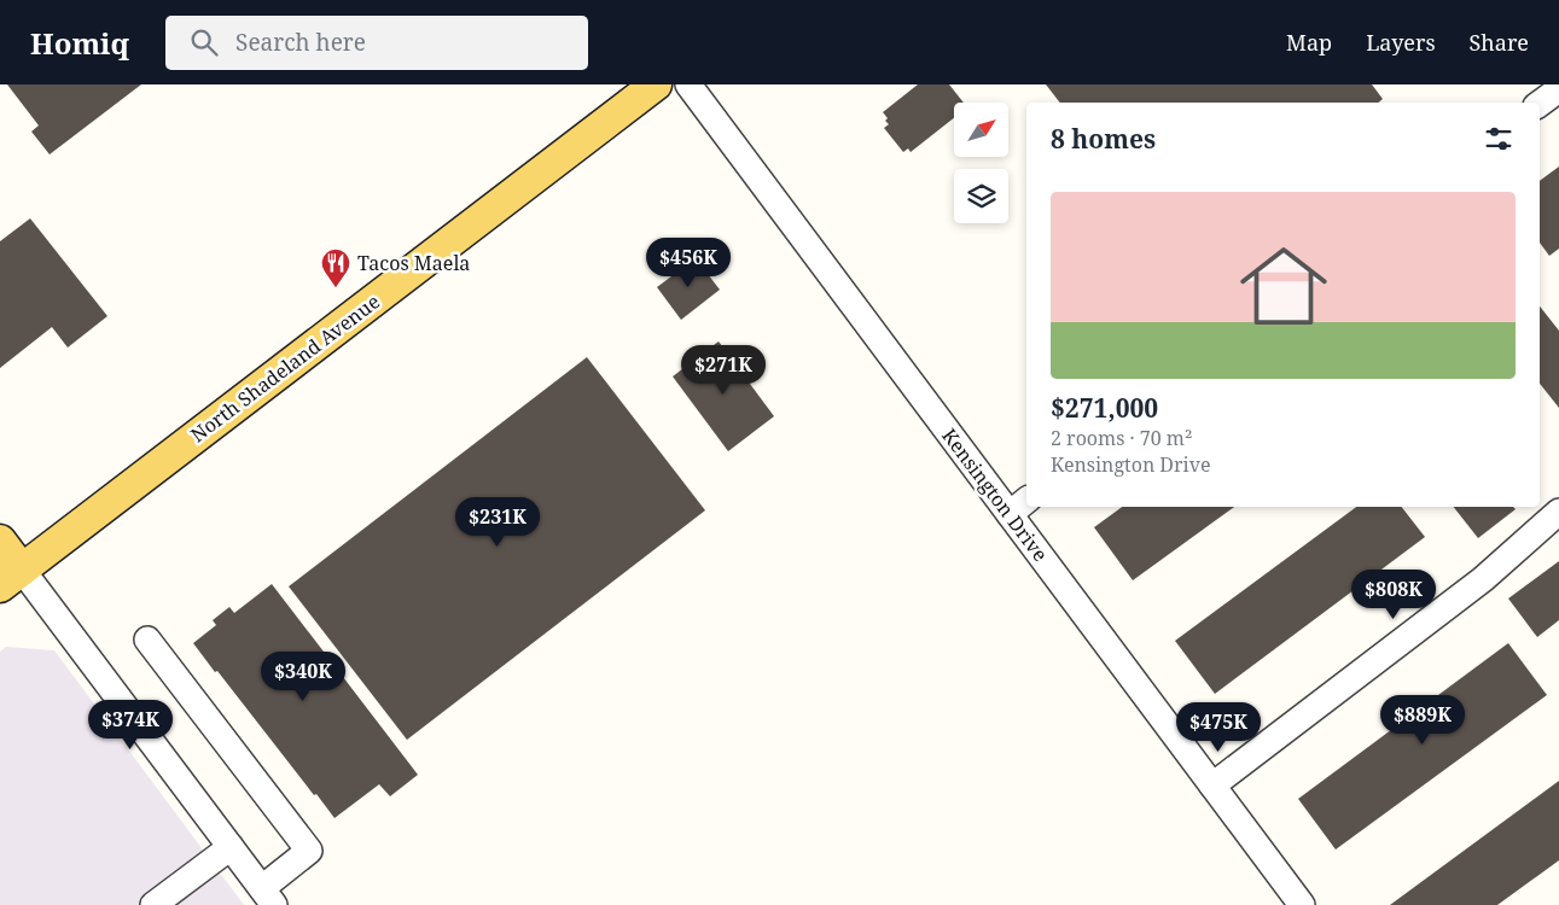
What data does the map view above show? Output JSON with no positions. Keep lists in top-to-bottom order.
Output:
{
  "streets": {
    "main road": ["North Shadeland Avenue"],
    "street": ["Kensington Drive"]
  },
  "places": {
    "restaurant": ["Tacos Maela"]
  },
  "north": "top right",
  "page": {
    "header": "Homiq",
    "search": "Search here",
    "nav": ["Map", "Layers", "Share"],
    "heading": "8 homes",
    "list": [
      {
        "name": "$271,000",
        "note": "2 rooms · 70 m² · Kensington Drive"
      }
    ],
    "price": [
      "$456K",
      "$271K",
      "$231K",
      "$808K",
      "$340K",
      "$889K",
      "$374K",
      "$475K"
    ]
  }
}
